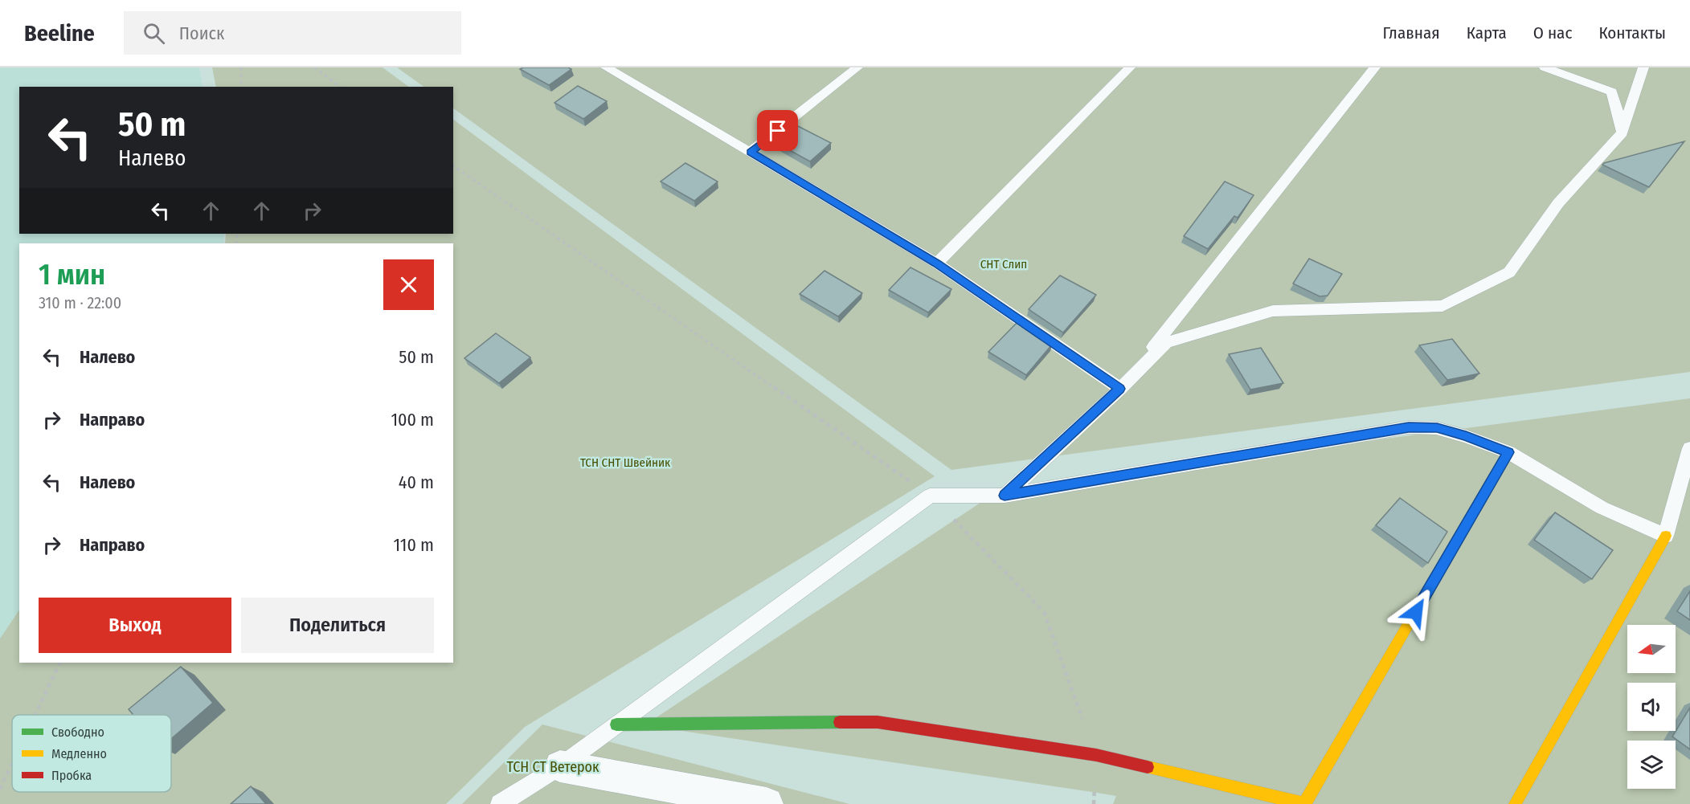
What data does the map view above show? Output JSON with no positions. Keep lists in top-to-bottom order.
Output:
{
  "parks": ["СНТ Слип", "ТСН СНТ Швейник", "ТСН СТ Ветерок"],
  "legend": ["Свободно", "Медленно", "Пробка"],
  "north": "left",
  "page": {
    "header": "Beeline",
    "search": "Поиск",
    "nav": [
      "Главная",
      "Карта",
      "О нас",
      "Контакты"
    ],
    "turn": ["50 m", "Налево"],
    "heading": ["1 мин", "310 m · 22:00"],
    "list": [
      {
        "name": "Налево",
        "value": "50 m"
      },
      {
        "name": "Направо",
        "value": "100 m"
      },
      {
        "name": "Налево",
        "value": "40 m"
      },
      {
        "name": "Направо",
        "value": "110 m"
      }
    ],
    "buttons": ["Выход", "Поделиться"]
  }
}
